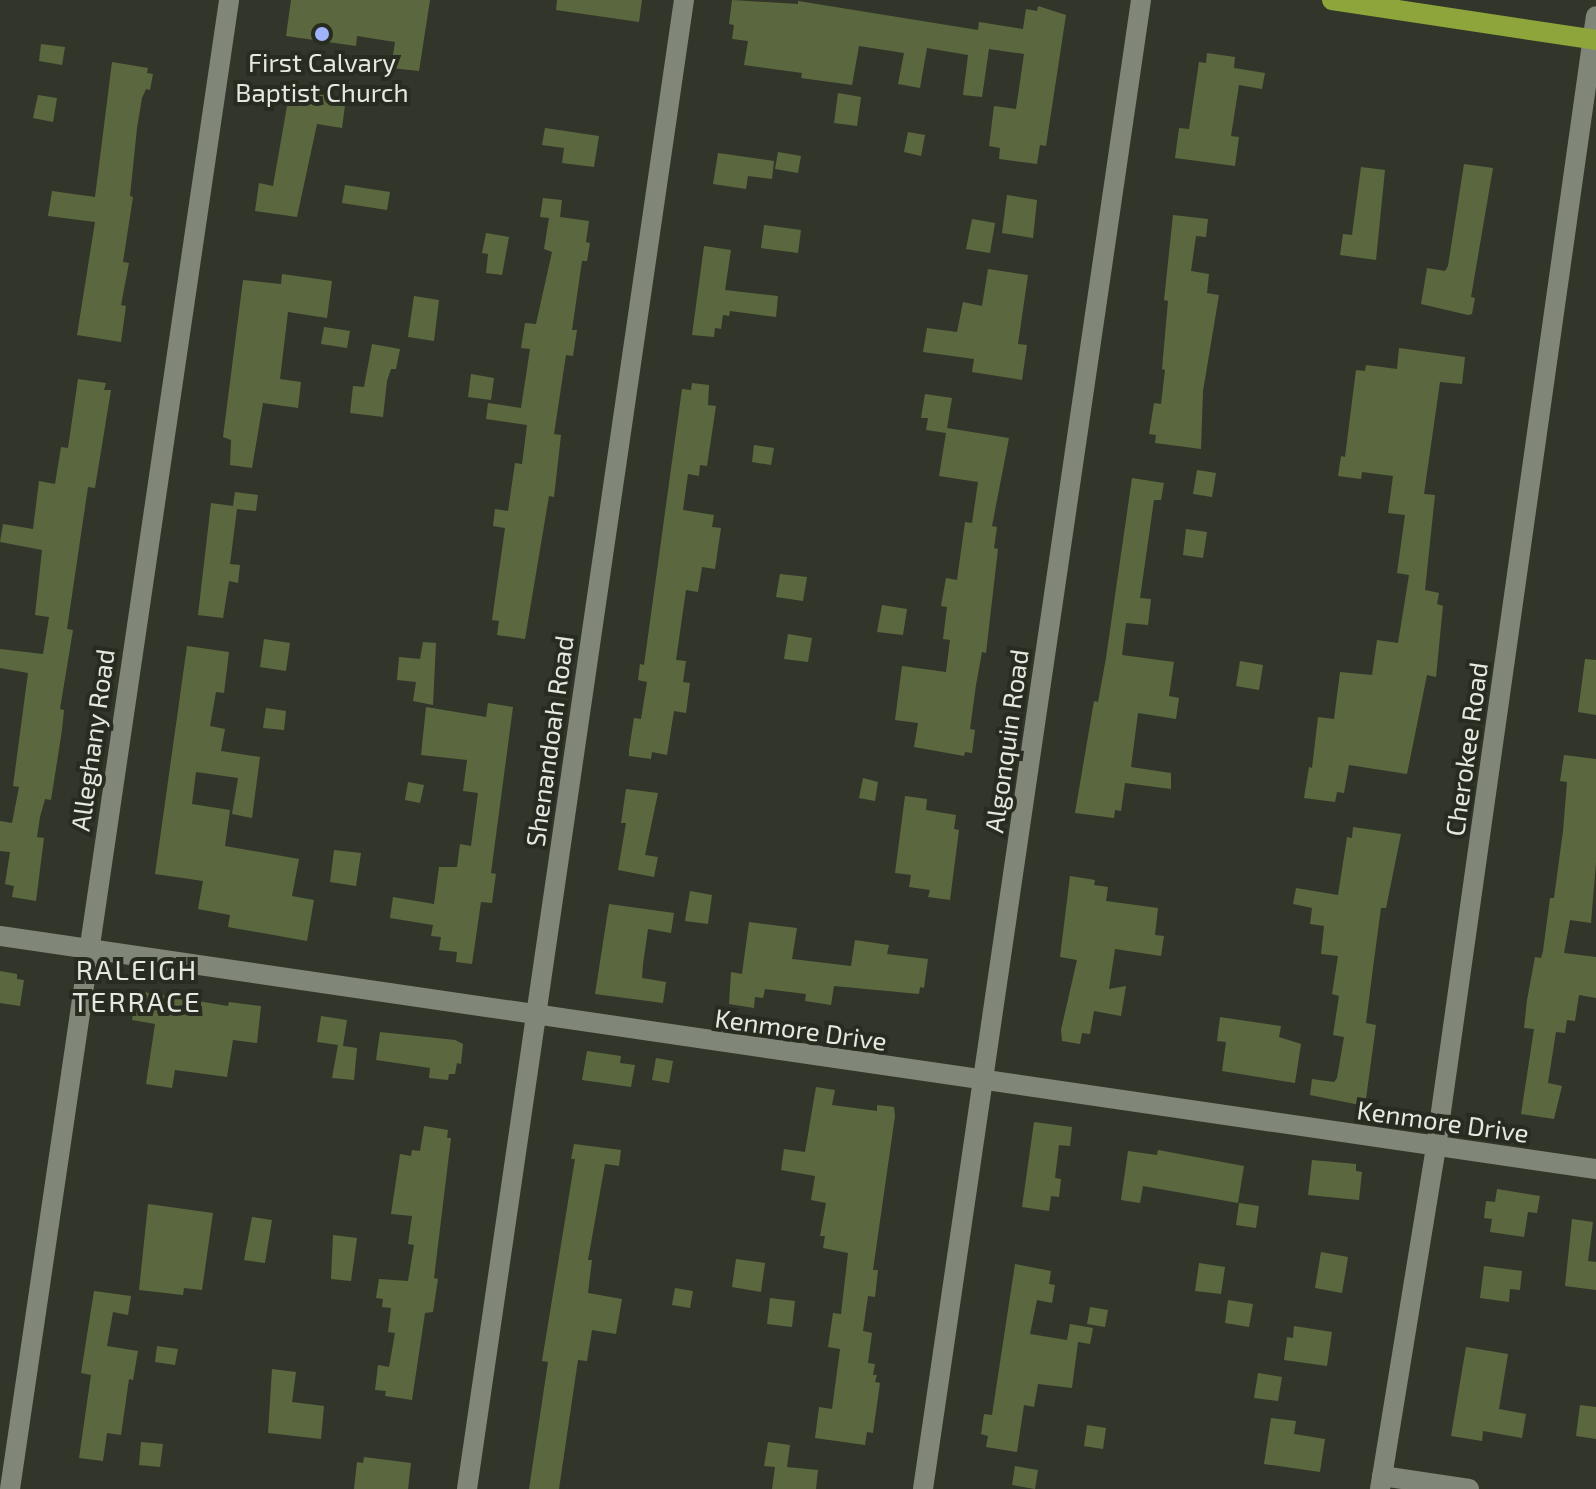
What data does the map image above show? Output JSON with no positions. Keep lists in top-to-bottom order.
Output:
{
  "streets": {
    "street": [
      "Alleghany Road",
      "Shenandoah Road",
      "Algonquin Road",
      "Cherokee Road",
      "Kenmore Drive"
    ]
  },
  "crossings": [
    ["Alleghany Road", "Kenmore Drive"],
    ["Shenandoah Road", "Kenmore Drive"],
    ["Algonquin Road", "Kenmore Drive"],
    ["Cherokee Road", "Kenmore Drive"]
  ],
  "districts": ["RALEIGH TERRACE"],
  "places": ["First Calvary Baptist Church"]
}
